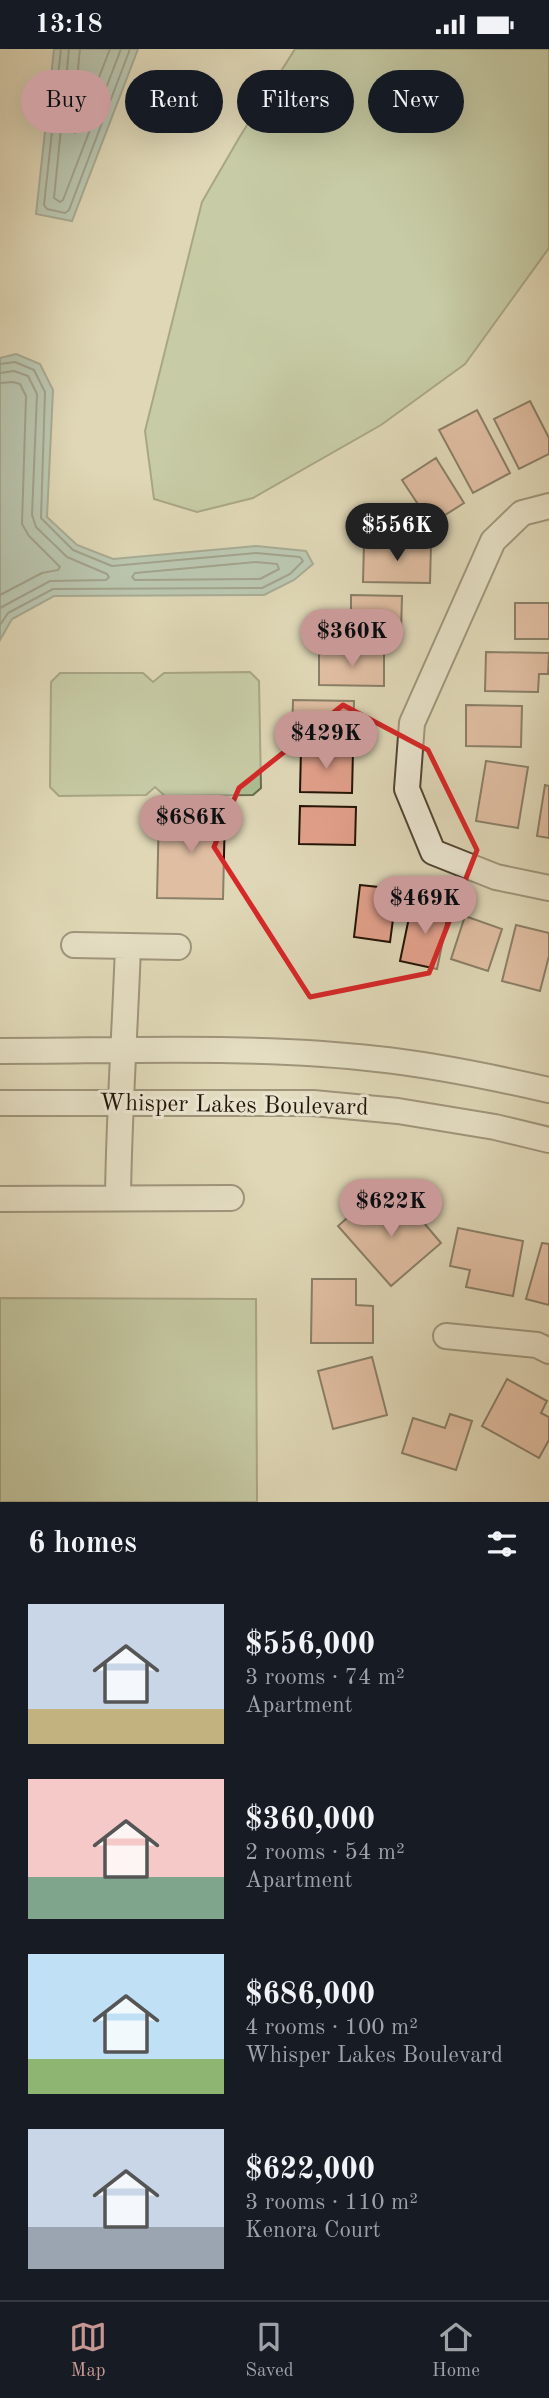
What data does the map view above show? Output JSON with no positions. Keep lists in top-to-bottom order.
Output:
{
  "streets": {
    "street": ["Whisper Lakes Boulevard"]
  },
  "page": {
    "status": "13:18",
    "chip": [
      "Buy",
      "Rent",
      "Filters",
      "New"
    ],
    "price": [
      "$556K",
      "$360K",
      "$429K",
      "$686K",
      "$469K",
      "$622K"
    ],
    "heading": "6 homes",
    "list": [
      {
        "name": "$556,000",
        "note": "3 rooms · 74 m² · Apartment"
      },
      {
        "name": "$360,000",
        "note": "2 rooms · 54 m² · Apartment"
      },
      {
        "name": "$686,000",
        "note": "4 rooms · 100 m² · Whisper Lakes Boulevard"
      },
      {
        "name": "$622,000",
        "note": "3 rooms · 110 m² · Kenora Court"
      }
    ],
    "tabs": ["Map", "Saved", "Home"]
  }
}
